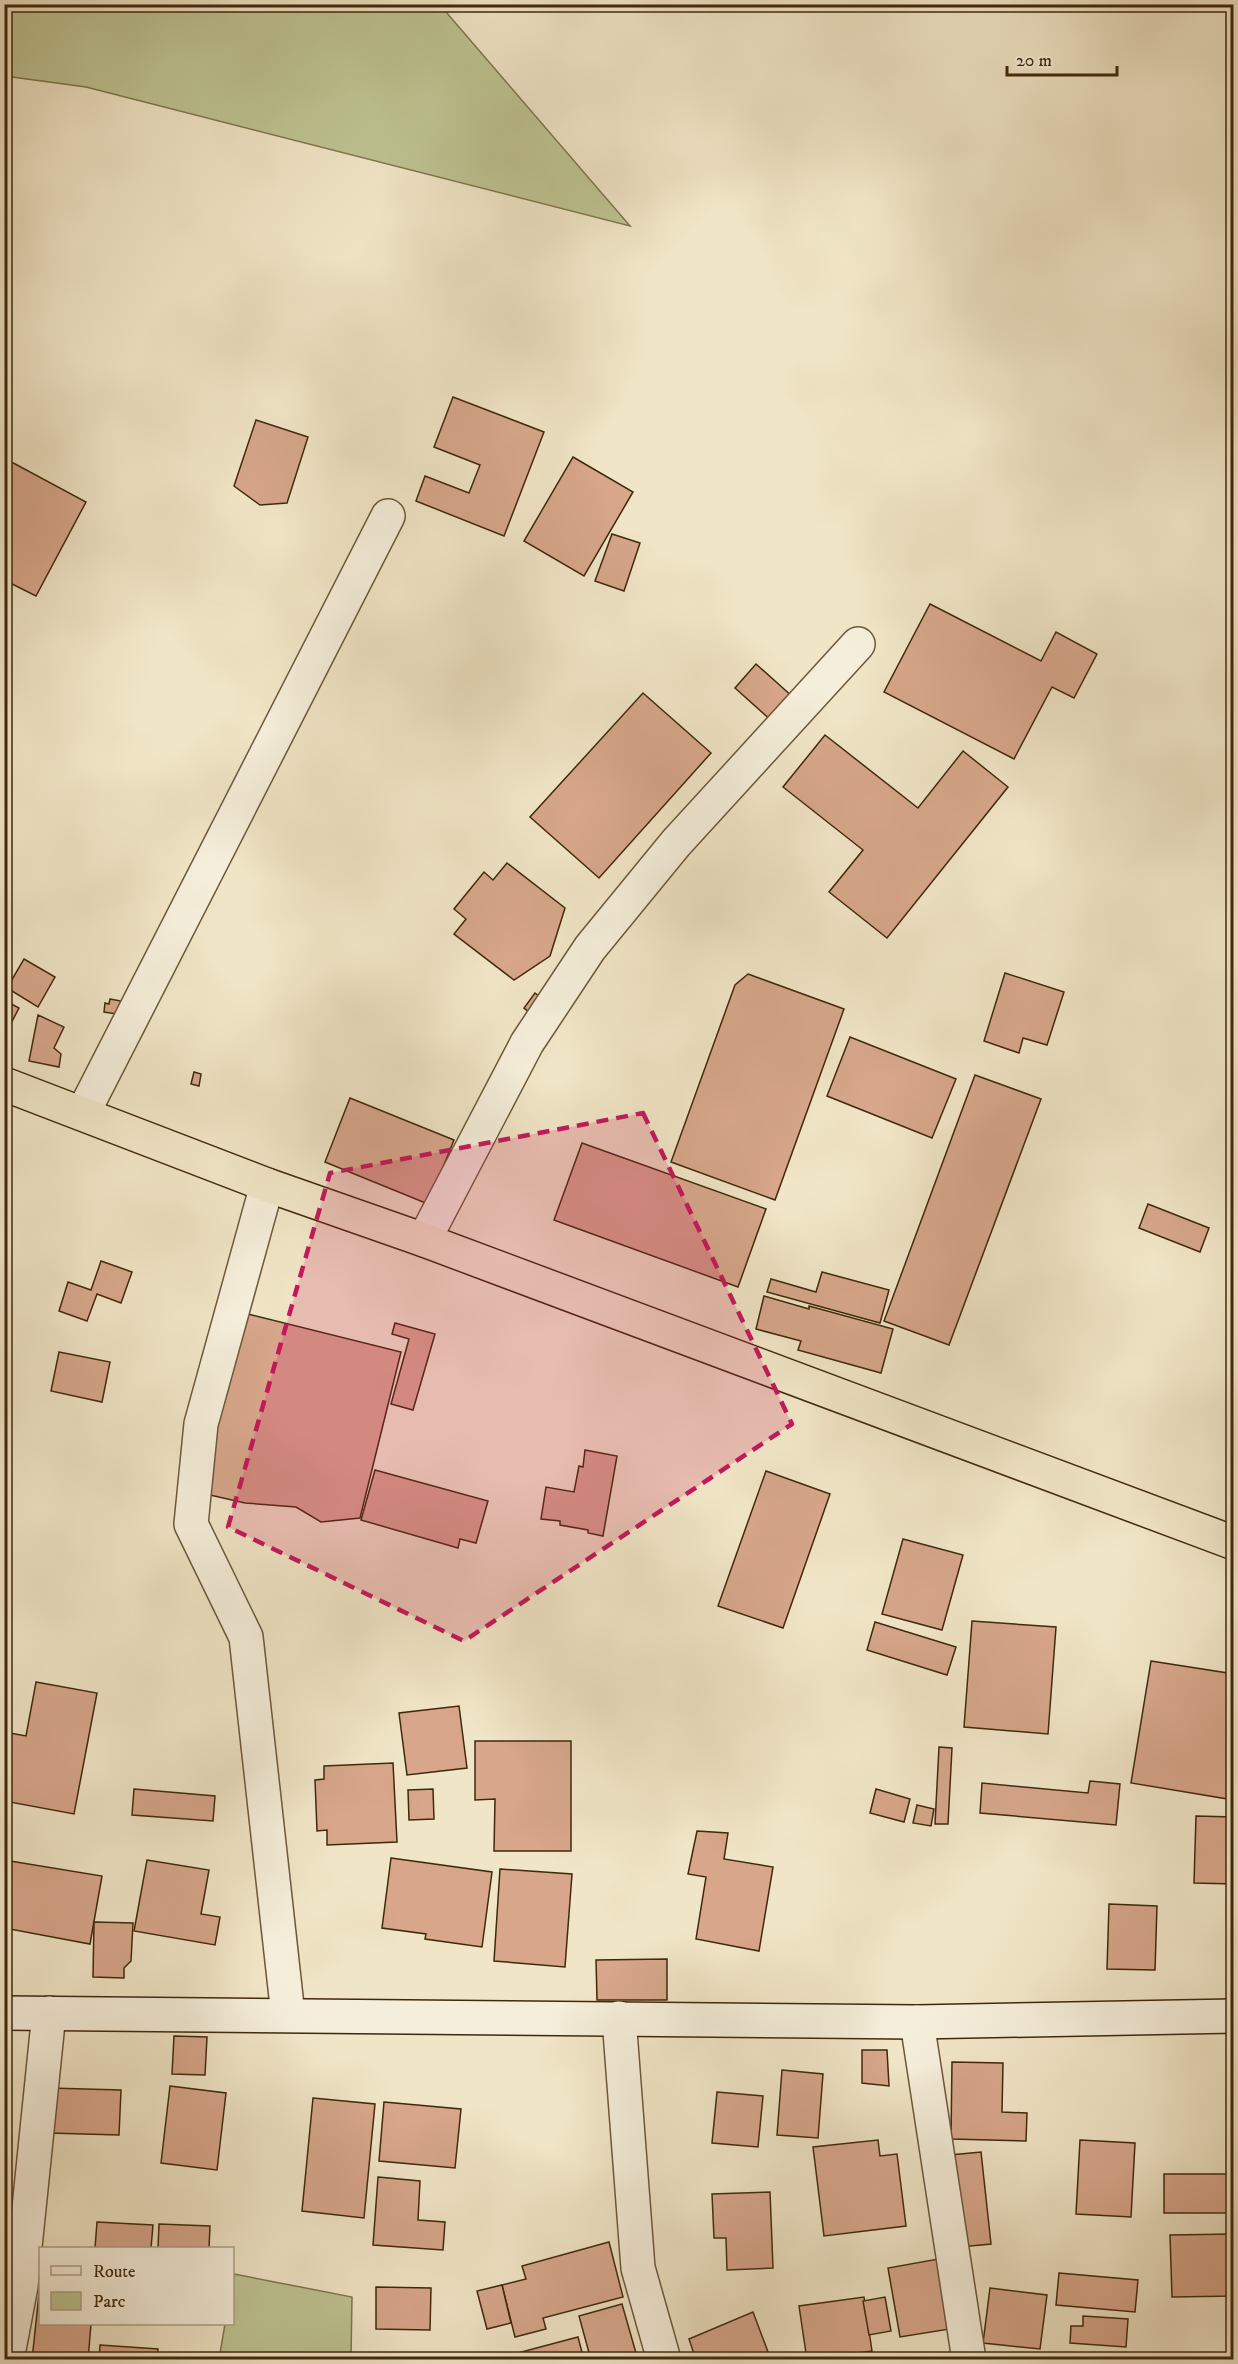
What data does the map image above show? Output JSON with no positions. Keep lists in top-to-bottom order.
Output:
{
  "legend": ["Route", "Parc"],
  "scale_bar": "20 m"
}
